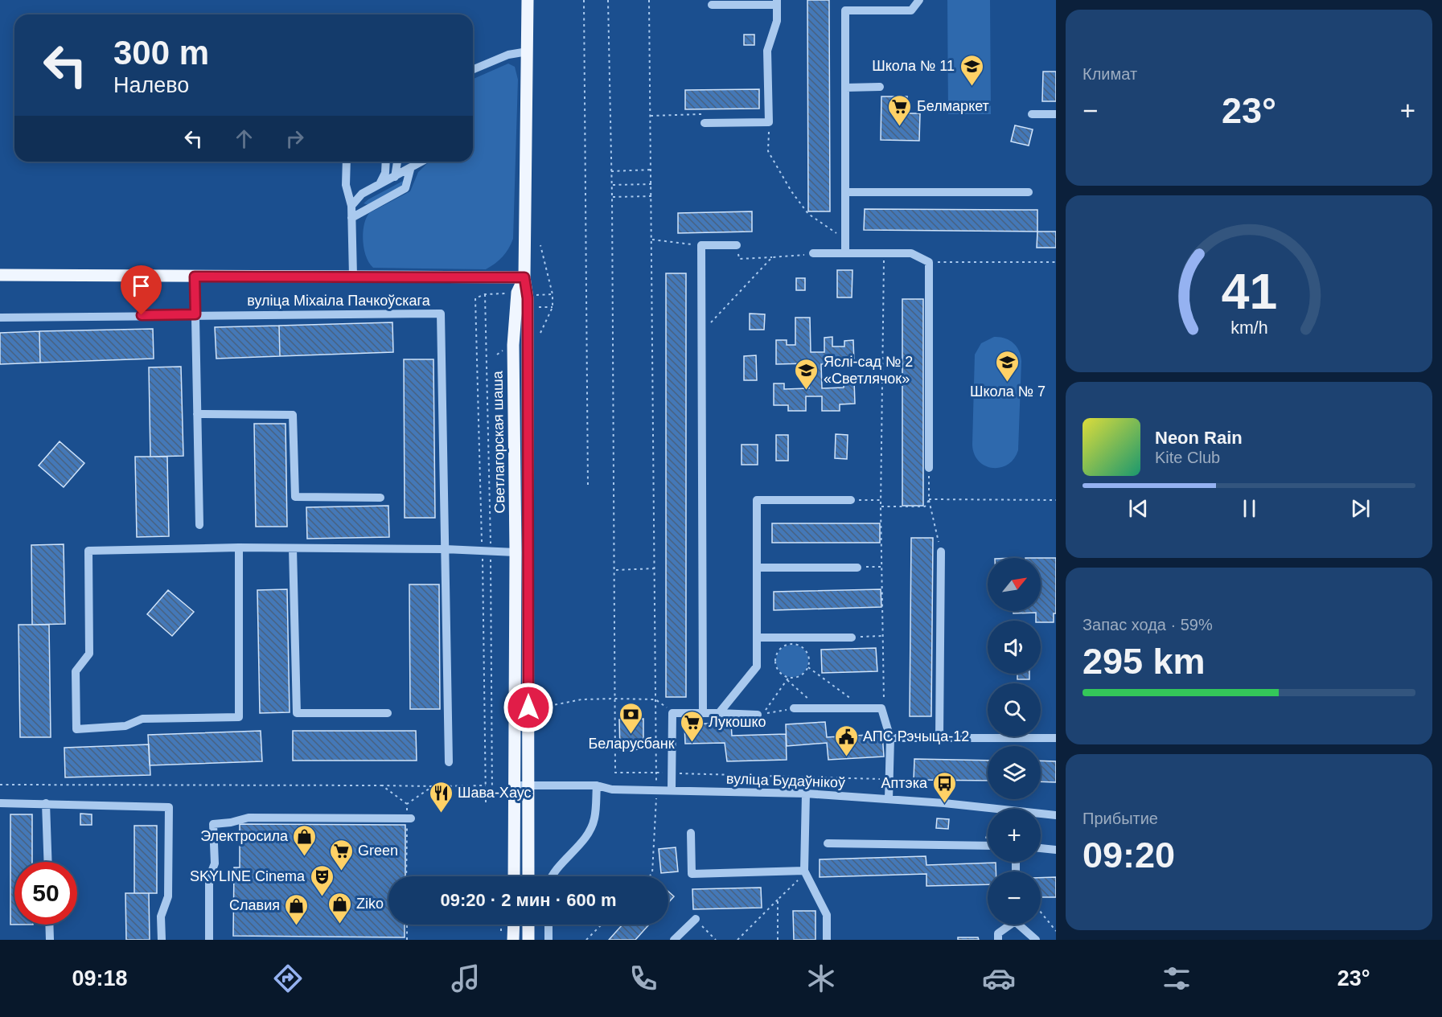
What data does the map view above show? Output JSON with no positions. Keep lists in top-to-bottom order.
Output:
{
  "streets": {
    "main road": ["Светлагорская шаша"],
    "street": ["вуліца Міхаіла Пачкоўскага", "вуліца Будаўнікоў"]
  },
  "crossings": [
    ["Светлагорская шаша", "вуліца Будаўнікоў"]
  ],
  "places": {
    "school or university": ["Школа № 11", "Школа № 7", "Яслі-сад № 2 «Светлячок»"],
    "supermarket": ["Белмаркет", "Лукошко", "Green"],
    "bank": ["Беларусбанк"],
    "public building": ["АПС Рэчыца-12"],
    "bus stop": ["Аптэка"],
    "restaurant": ["Шава-Хаус"],
    "shop": ["Электросила", "Ziko", "Славия"],
    "theatre": ["SKYLINE Cinema"]
  },
  "north": "top right",
  "page": {
    "tile": [
      "Климат",
      ["Запас хода · 59%", "295 km"],
      ["Прибытие", "09:20"]
    ],
    "turn": ["300 m", "Налево"],
    "heat": ["−", "23°", "+"],
    "song": ["Neon Rain", "Kite Club"],
    "map_buttons": ["+", "−"],
    "limit": "50",
    "trip": "09:20 · 2 мин · 600 m",
    "tabs": ["09:18", "23°"],
    "gauge": ["41", "km/h"]
  }
}
